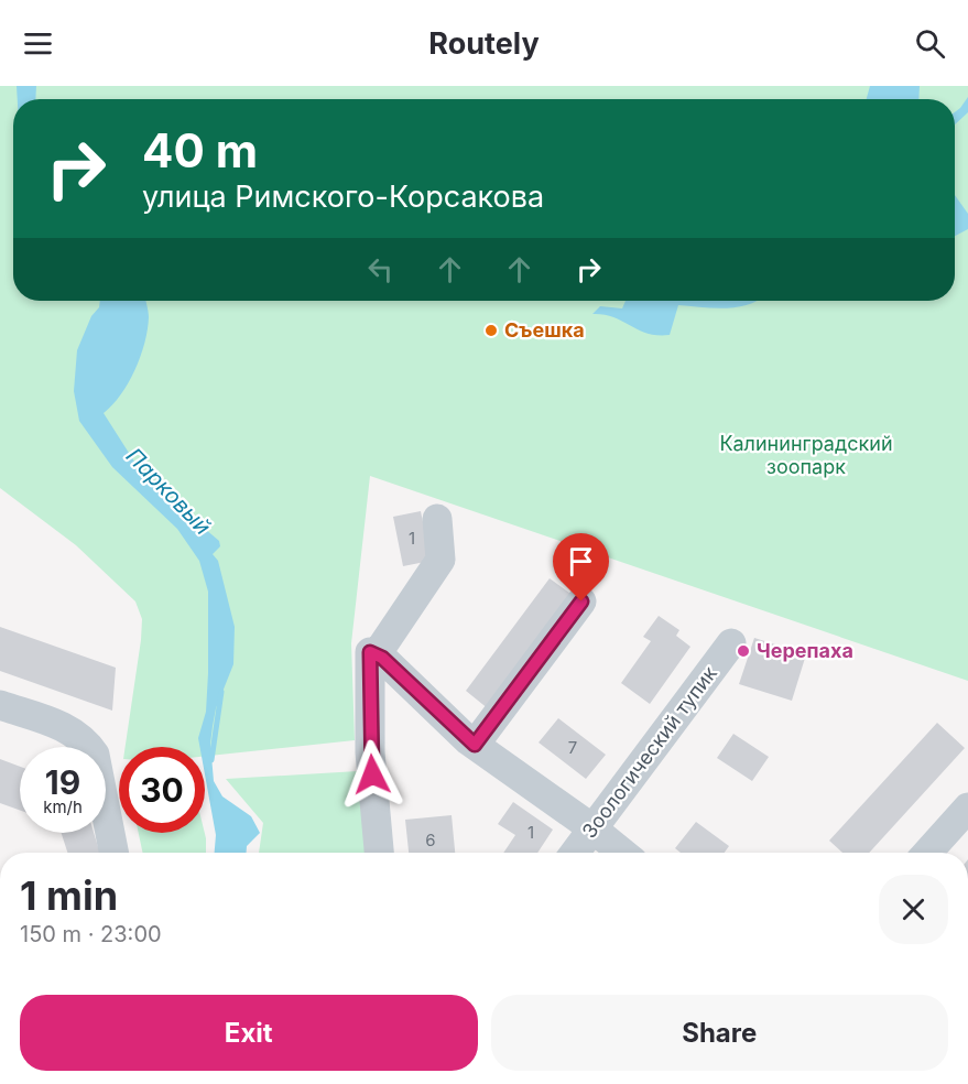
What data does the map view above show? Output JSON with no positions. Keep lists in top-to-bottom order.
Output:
{
  "streets": {
    "street": ["Зоологический тупик"]
  },
  "water": ["Парковый"],
  "parks": ["Калининградский зоопарк"],
  "places": ["Съешка", "Черепаха"],
  "house_numbers": [
    "1",
    "7",
    "1",
    "6"
  ],
  "page": {
    "header": "Routely",
    "turn": ["40 m", "улица Римского-Корсакова"],
    "speed": "19 km/h",
    "limit": "30",
    "heading": ["1 min", "150 m · 23:00"],
    "buttons": ["Exit", "Share"]
  }
}
